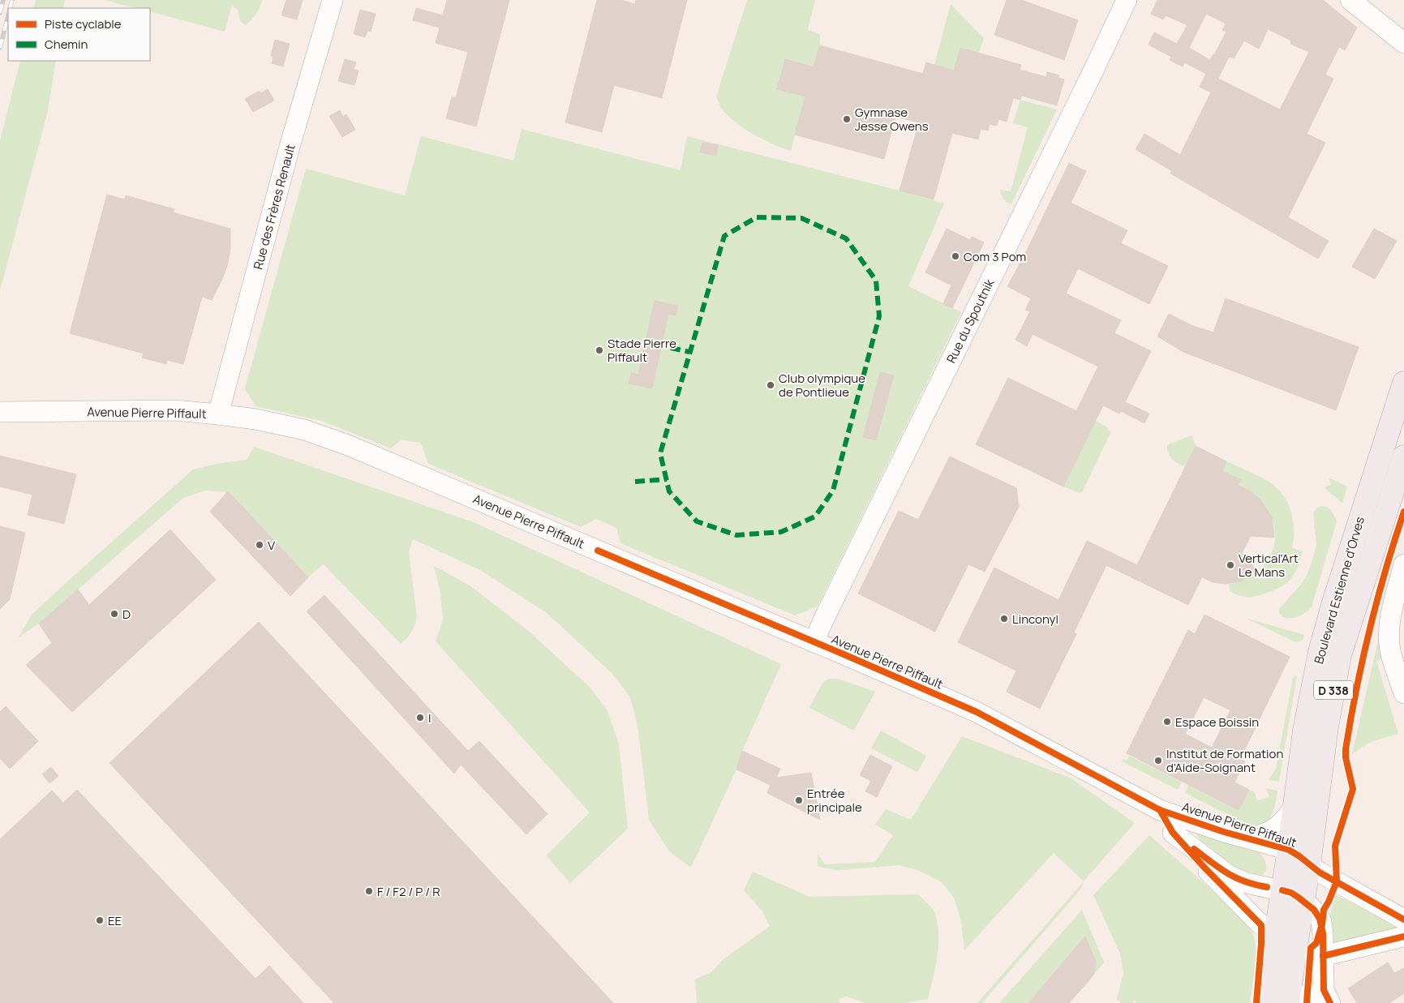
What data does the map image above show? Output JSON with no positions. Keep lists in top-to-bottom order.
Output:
{
  "streets": {
    "main road": ["Boulevard Estienne d'Orves", "D 338"],
    "street": ["Rue des Frères Renault", "Rue du Spoutnik", "Avenue Pierre Piffault"]
  },
  "crossings": [
    ["Rue des Frères Renault", "Avenue Pierre Piffault"],
    ["Rue du Spoutnik", "Avenue Pierre Piffault"],
    ["Avenue Pierre Piffault", "Boulevard Estienne d'Orves"]
  ],
  "places": [
    "Gymnase Jesse Owens",
    "Com 3 Pom",
    "Stade Pierre Piffault",
    "Club olympique de Pontlieue",
    "V",
    "Vertical'Art Le Mans",
    "D",
    "Linconyl",
    "I",
    "Espace Boissin",
    "Institut de Formation d'Aide-Soignant",
    "Entrée principale",
    "F / F2 / P / R",
    "EE"
  ],
  "legend": ["Piste cyclable", "Chemin"]
}
